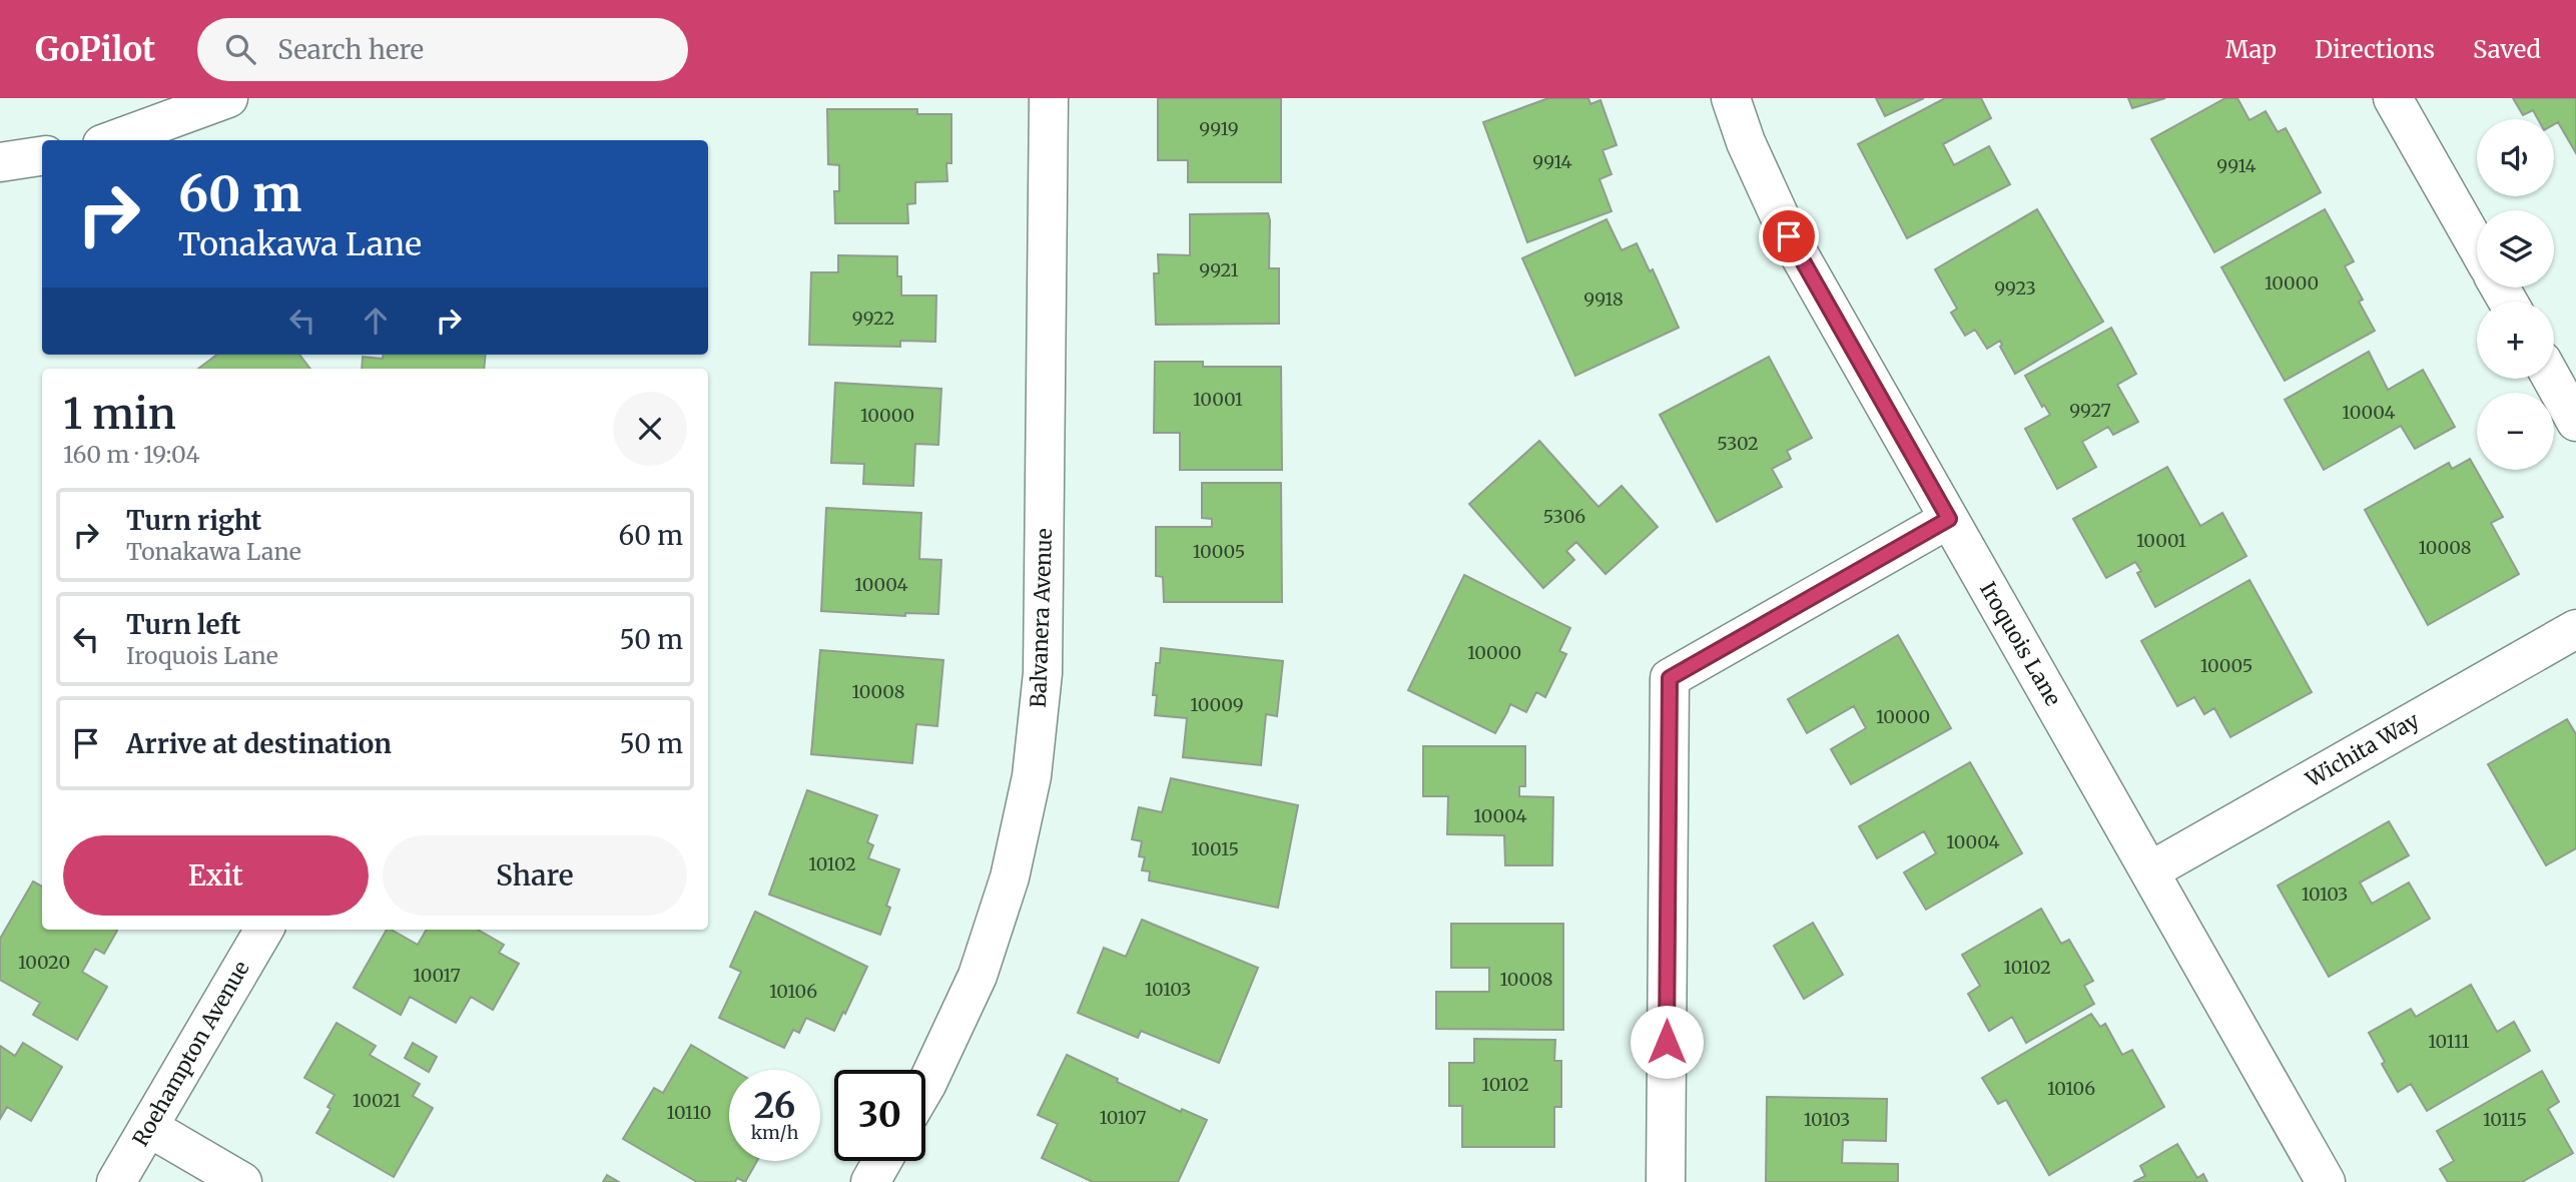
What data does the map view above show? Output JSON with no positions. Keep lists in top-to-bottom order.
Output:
{
  "streets": {
    "street": [
      "Balvanera Avenue",
      "Iroquois Lane",
      "Wichita Way",
      "Roehampton Avenue"
    ]
  },
  "crossings": [
    ["Iroquois Lane", "Wichita Way"]
  ],
  "house_numbers": [
    "9919",
    "9914",
    "9914",
    "9921",
    "10000",
    "9923",
    "9918",
    "9922",
    "10001",
    "9927",
    "10004",
    "10000",
    "5302",
    "5306",
    "10001",
    "10008",
    "10005",
    "10004",
    "10000",
    "10005",
    "10008",
    "10009",
    "10000",
    "10004",
    "10004",
    "10015",
    "10102",
    "10103",
    "10020",
    "10102",
    "10017",
    "10008",
    "10103",
    "10106",
    "10111",
    "10102",
    "10106",
    "10021",
    "10110",
    "10107",
    "10103",
    "10115"
  ],
  "page": {
    "header": "GoPilot",
    "search": "Search here",
    "nav": ["Map", "Directions", "Saved"],
    "map_buttons": ["+", "−"],
    "turn": ["60 m", "Tonakawa Lane"],
    "heading": ["1 min", "160 m · 19:04"],
    "list": [
      {
        "name": "Turn right",
        "note": "Tonakawa Lane",
        "value": "60 m"
      },
      {
        "name": "Turn left",
        "note": "Iroquois Lane",
        "value": "50 m"
      },
      {
        "name": "Arrive at destination",
        "value": "50 m"
      }
    ],
    "buttons": ["Exit", "Share"],
    "speed": "26 km/h",
    "limit": "30"
  }
}
